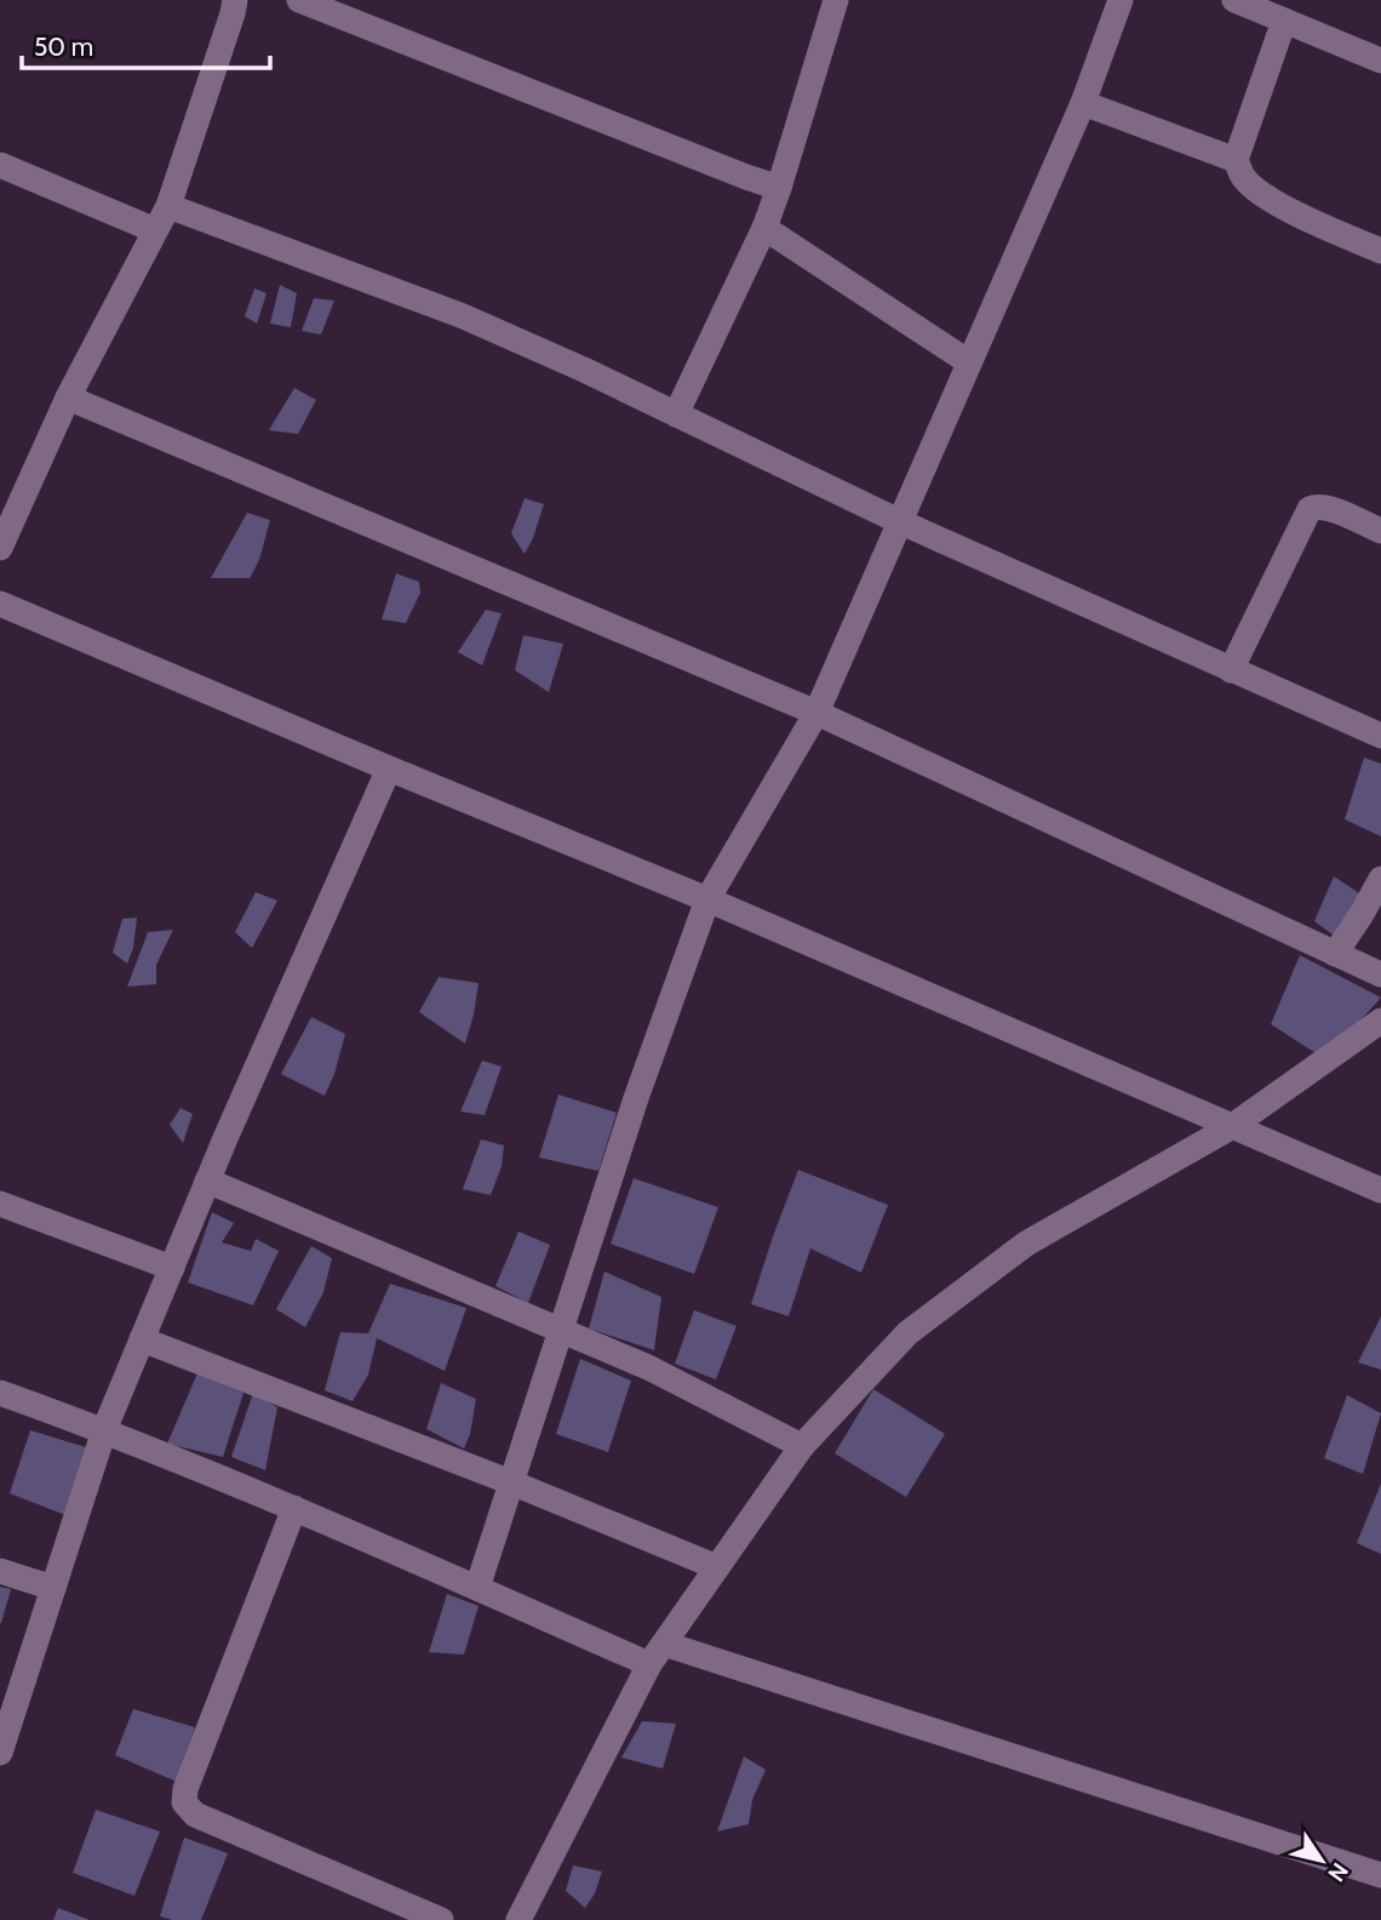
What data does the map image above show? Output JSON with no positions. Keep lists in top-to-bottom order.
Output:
{
  "scale_bar": "50 m",
  "north": "bottom right"
}
